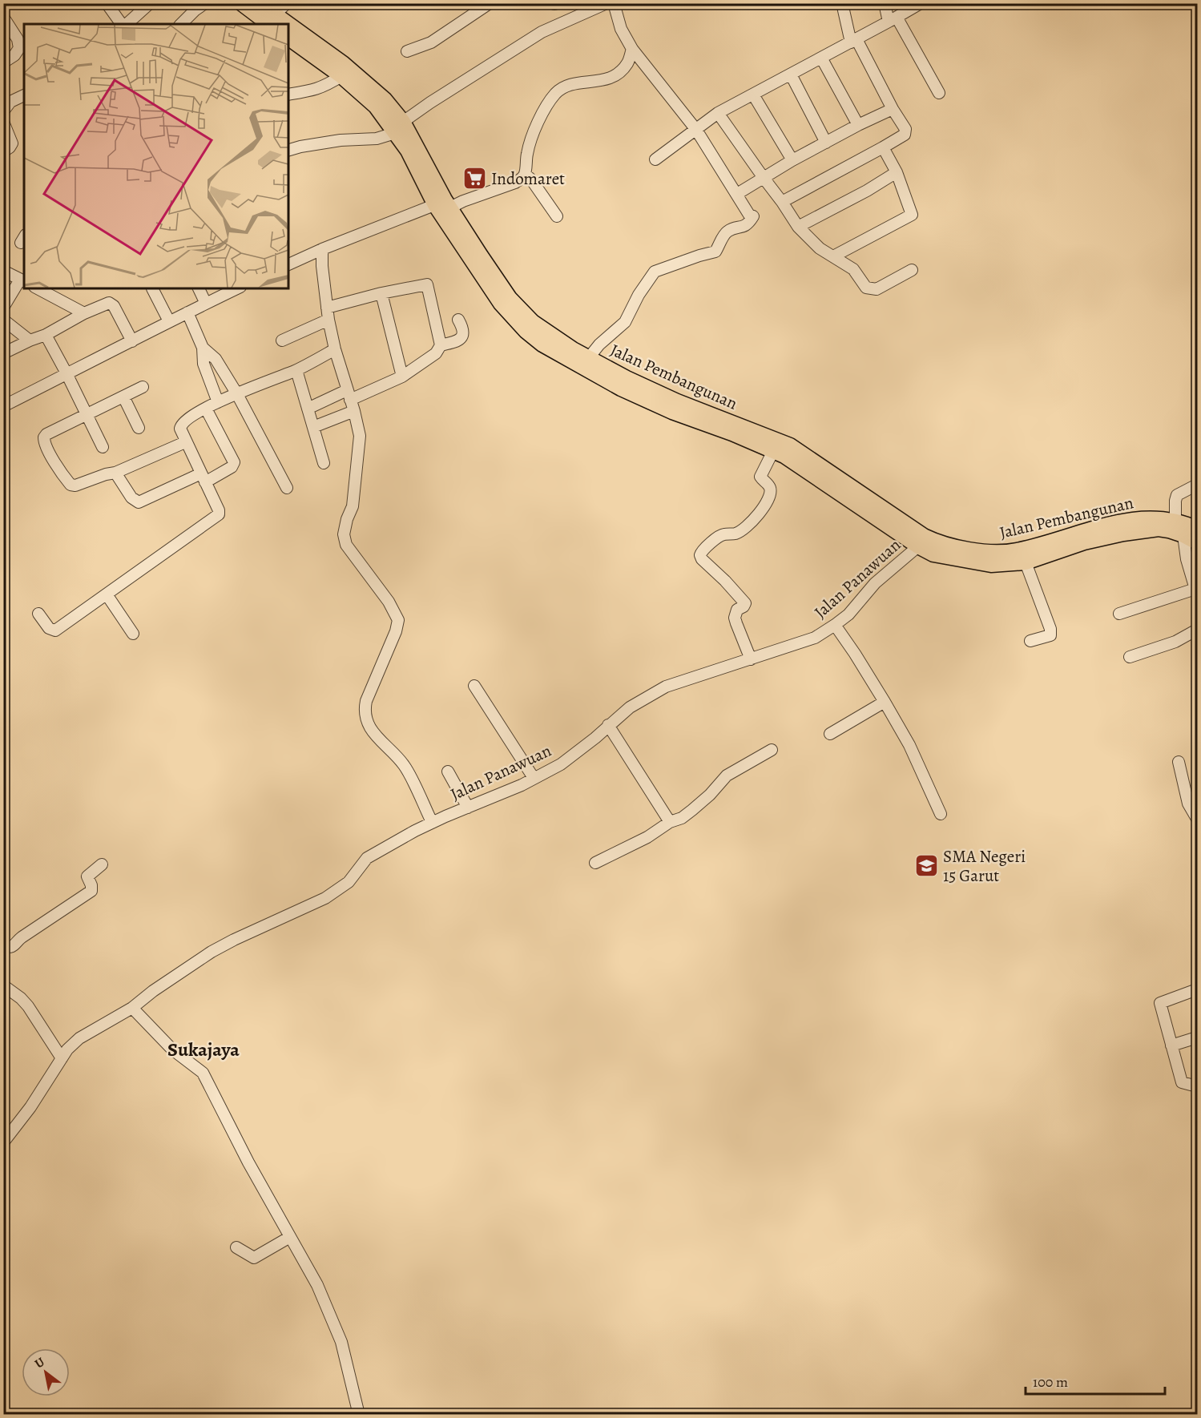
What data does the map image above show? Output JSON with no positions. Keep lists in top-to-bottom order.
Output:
{
  "streets": {
    "main road": ["Jalan Pembangunan"],
    "street": ["Jalan Panawuan"]
  },
  "crossings": [
    ["Jalan Pembangunan", "Jalan Panawuan"]
  ],
  "districts": ["Sukajaya"],
  "places": {
    "supermarket": ["Indomaret"],
    "school or university": ["SMA Negeri 15 Garut"]
  },
  "scale_bar": "100 m",
  "north": "top left"
}
